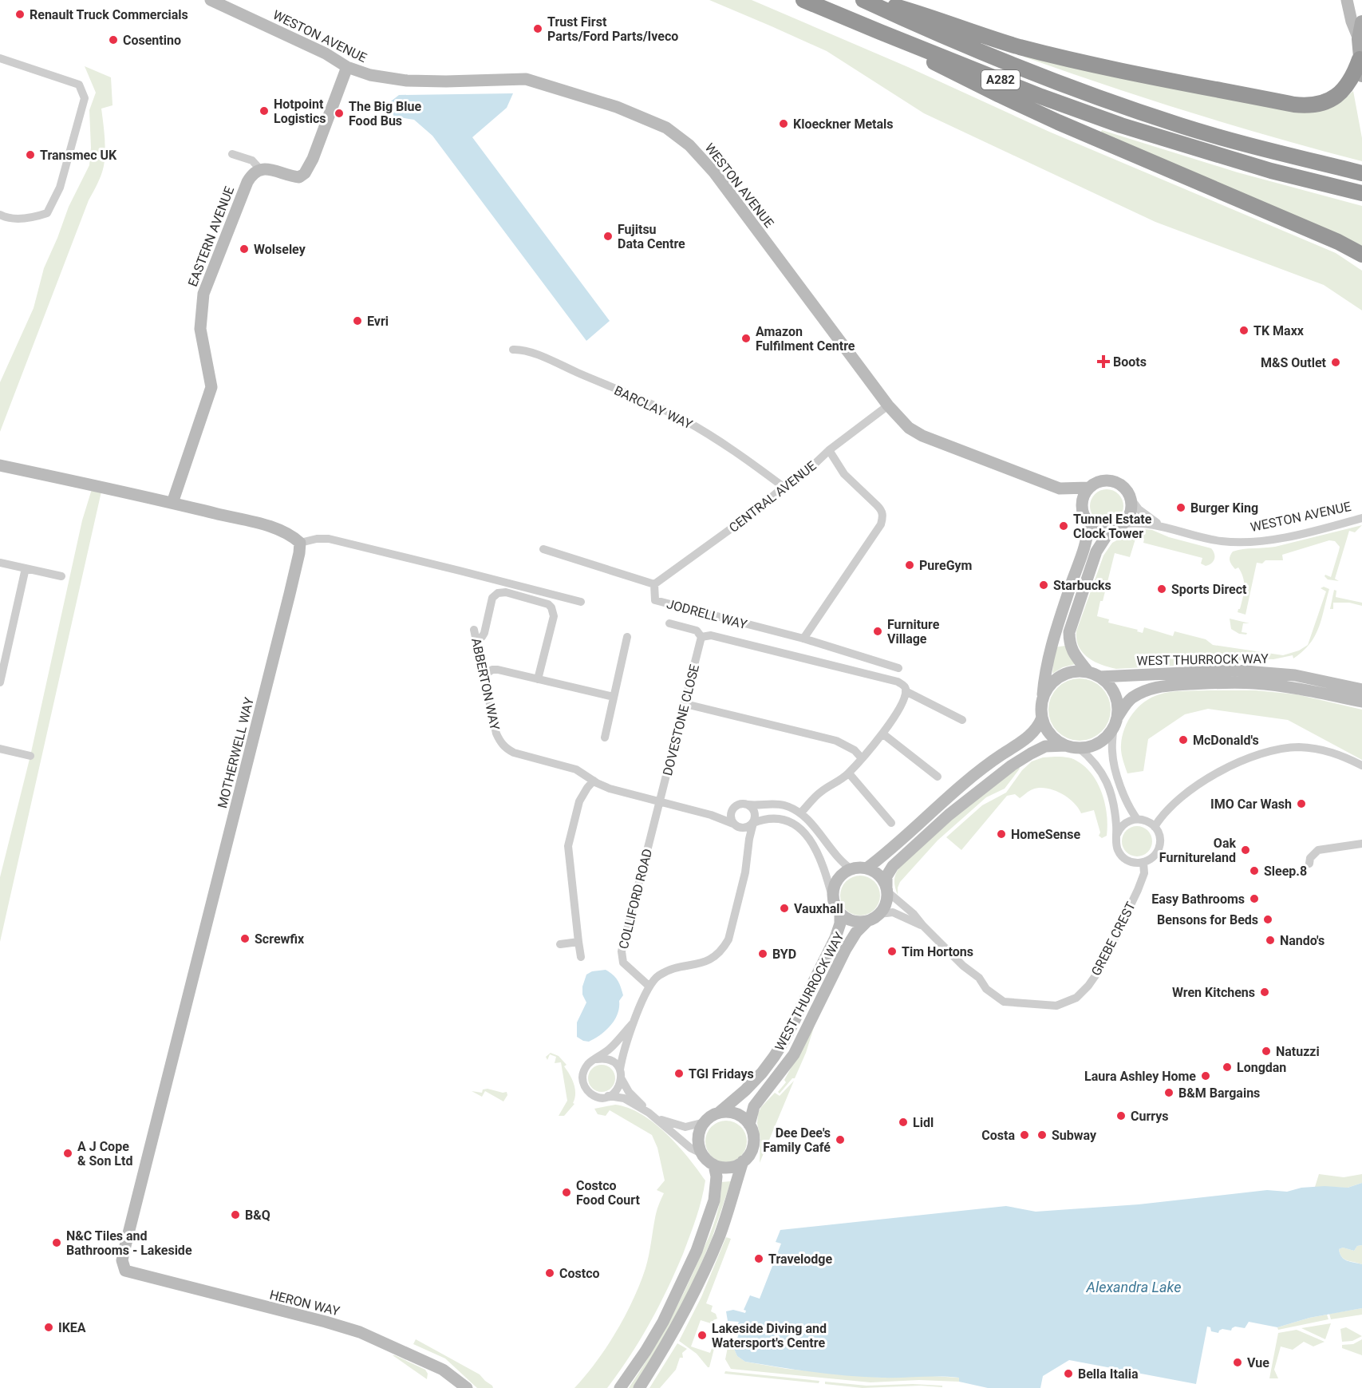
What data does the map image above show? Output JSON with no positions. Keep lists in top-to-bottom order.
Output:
{
  "streets": {
    "highway": ["A282"],
    "street": [
      "WESTON AVENUE",
      "EASTERN AVENUE",
      "BARCLAY WAY",
      "CENTRAL AVENUE",
      "JODRELL WAY",
      "WEST THURROCK WAY",
      "ABBERTON WAY",
      "DOVESTONE CLOSE",
      "MOTHERWELL WAY",
      "COLLIFORD ROAD",
      "GREBE CREST",
      "HERON WAY"
    ]
  },
  "crossings": [
    ["WESTON AVENUE", "CENTRAL AVENUE"],
    ["BARCLAY WAY", "CENTRAL AVENUE"],
    ["CENTRAL AVENUE", "JODRELL WAY"],
    ["WEST THURROCK WAY", "GREBE CREST"],
    ["ABBERTON WAY", "DOVESTONE CLOSE"],
    ["ABBERTON WAY", "COLLIFORD ROAD"],
    ["DOVESTONE CLOSE", "COLLIFORD ROAD"],
    ["MOTHERWELL WAY", "HERON WAY"]
  ],
  "water": ["Alexandra Lake"],
  "places": {
    "other": [
      "Renault Truck Commercials",
      "Trust First Parts/Ford Parts/Iveco",
      "Cosentino",
      "Hotpoint Logistics",
      "The Big Blue Food Bus",
      "Kloeckner Metals",
      "Transmec UK",
      "Fujitsu Data Centre",
      "Wolseley",
      "Evri",
      "TK Maxx",
      "Amazon Fulfilment Centre",
      "M&S Outlet",
      "Burger King",
      "Tunnel Estate Clock Tower",
      "PureGym",
      "Starbucks",
      "Sports Direct",
      "Furniture Village",
      "McDonald's",
      "IMO Car Wash",
      "HomeSense",
      "Oak Furnitureland",
      "Sleep.8",
      "Easy Bathrooms",
      "Vauxhall",
      "Bensons for Beds",
      "Screwfix",
      "Nando's",
      "Tim Hortons",
      "BYD",
      "Wren Kitchens",
      "Natuzzi",
      "Longdan",
      "TGI Fridays",
      "Laura Ashley Home",
      "B&M Bargains",
      "Currys",
      "Lidl",
      "Costa",
      "Subway",
      "Dee Dee's Family Café",
      "A J Cope & Son Ltd",
      "Costco Food Court",
      "B&Q",
      "N&C Tiles and Bathrooms - Lakeside",
      "Travelodge",
      "Costco",
      "IKEA",
      "Lakeside Diving and Watersport's Centre",
      "Vue",
      "Bella Italia"
    ],
    "health": ["Boots"]
  }
}
